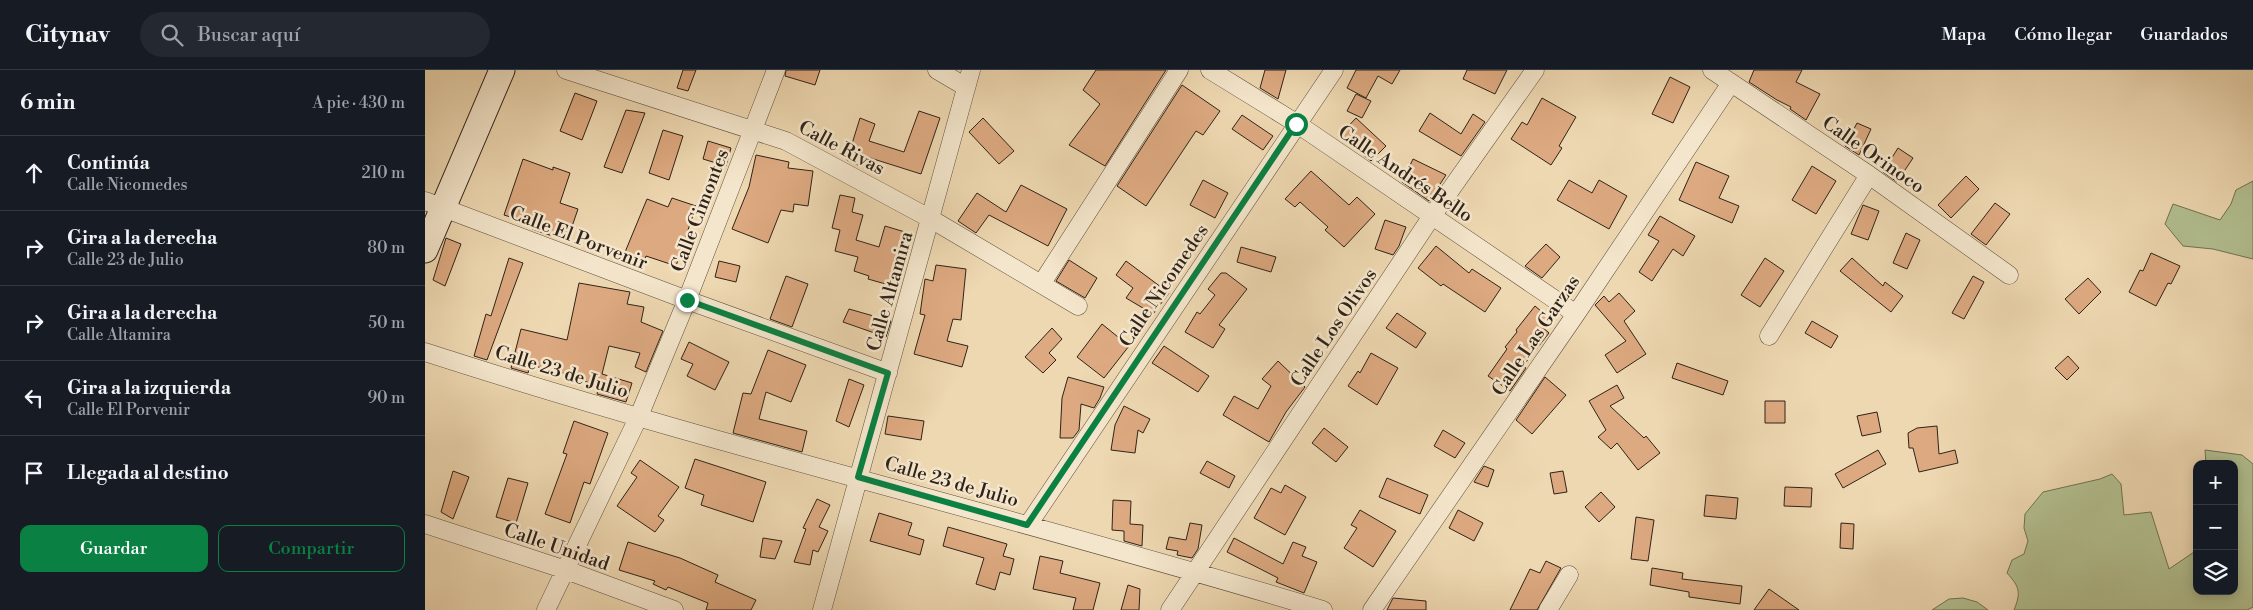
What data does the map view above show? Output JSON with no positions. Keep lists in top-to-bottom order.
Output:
{
  "streets": {
    "street": [
      "Calle Rivas",
      "Calle Orinoco",
      "Calle Andrés Bello",
      "Calle Cimontes",
      "Calle El Porvenir",
      "Calle Nicomedes",
      "Calle Altamira",
      "Calle Los Olivos",
      "Calle Las Garzas",
      "Calle 23 de Julio",
      "Calle Unidad"
    ]
  },
  "crossings": [
    ["Calle Rivas", "Calle Cimontes"],
    ["Calle Rivas", "Calle Altamira"],
    ["Calle Orinoco", "Calle Las Garzas"],
    ["Calle Andrés Bello", "Calle Nicomedes"],
    ["Calle Andrés Bello", "Calle Los Olivos"],
    ["Calle Andrés Bello", "Calle Las Garzas"],
    ["Calle Cimontes", "Calle El Porvenir"],
    ["Calle Cimontes", "Calle 23 de Julio"],
    ["Calle Cimontes", "Calle Unidad"],
    ["Calle El Porvenir", "Calle Altamira"],
    ["Calle Nicomedes", "Calle 23 de Julio"],
    ["Calle Altamira", "Calle 23 de Julio"],
    ["Calle Los Olivos", "Calle 23 de Julio"]
  ],
  "page": {
    "header": "Citynav",
    "search": "Buscar aquí",
    "nav": ["Mapa", "Cómo llegar", "Guardados"],
    "heading": ["6 min", "A pie · 430 m"],
    "list": [
      ["Continúa", "Calle Nicomedes", "210 m"],
      ["Gira a la derecha", "Calle 23 de Julio", "80 m"],
      ["Gira a la derecha", "Calle Altamira", "50 m"],
      ["Gira a la izquierda", "Calle El Porvenir", "90 m"],
      "Llegada al destino"
    ],
    "map_buttons": ["+", "−"],
    "buttons": ["Guardar", "Compartir"]
  }
}
